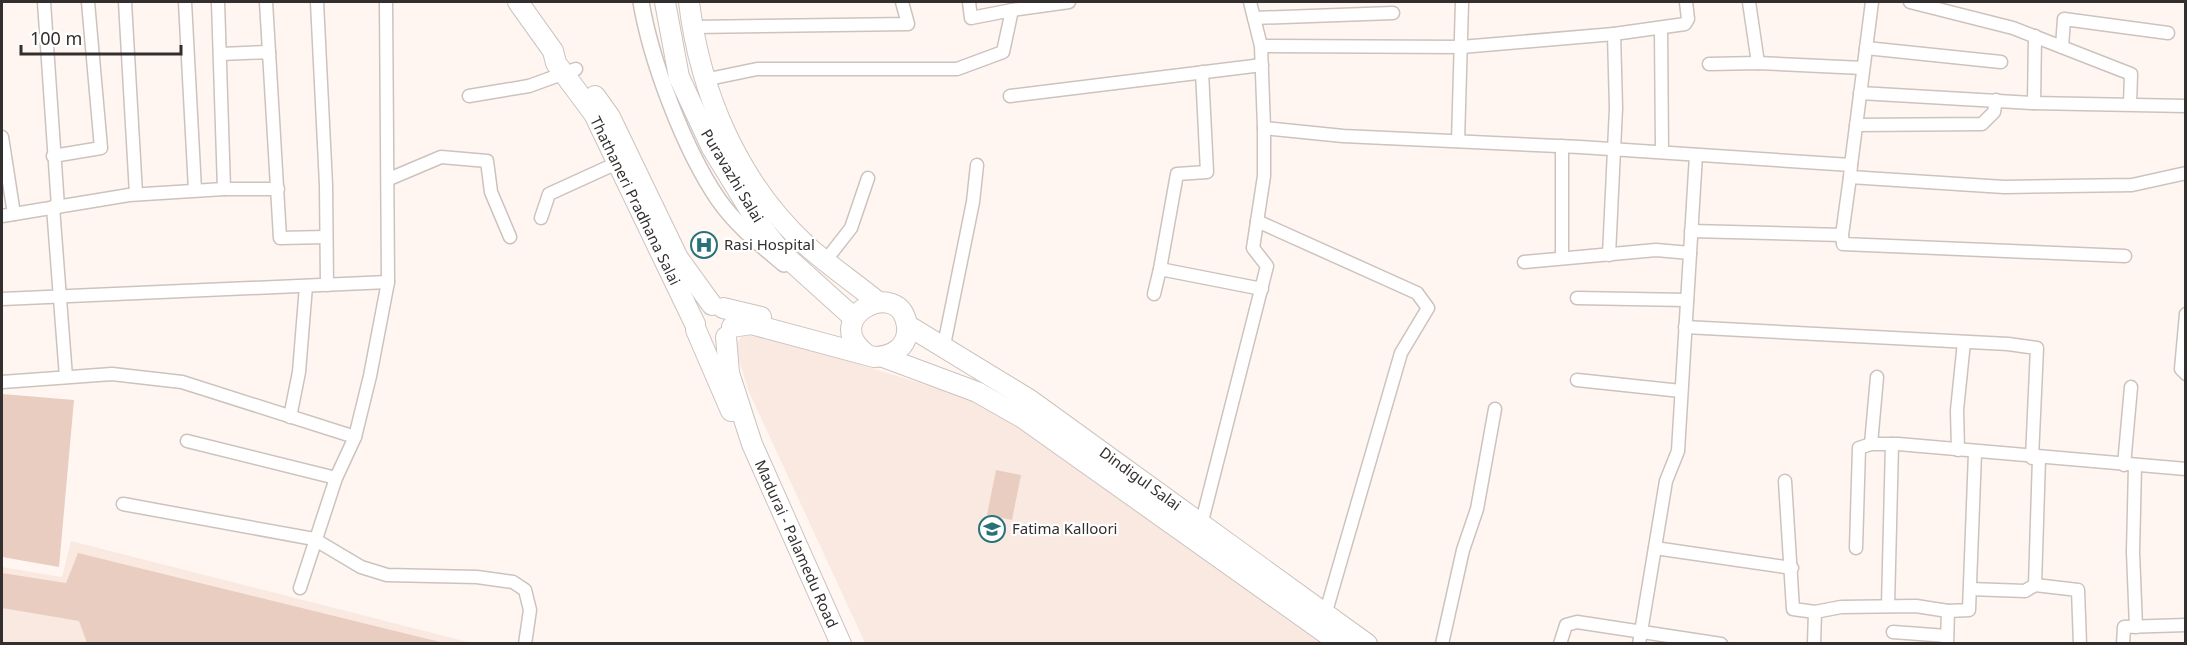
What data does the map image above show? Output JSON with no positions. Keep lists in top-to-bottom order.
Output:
{
  "streets": {
    "main road": [
      "Puravazhi Salai",
      "Thathaneri Pradhana Salai",
      "Dindigul Salai",
      "Madurai - Palamedu Road"
    ]
  },
  "crossings": [
    ["Puravazhi Salai", "Dindigul Salai"],
    ["Thathaneri Pradhana Salai", "Dindigul Salai"],
    ["Thathaneri Pradhana Salai", "Madurai - Palamedu Road"],
    ["Dindigul Salai", "Madurai - Palamedu Road"]
  ],
  "places": {
    "hospital": ["Rasi Hospital"],
    "school or university": ["Fatima Kalloori"]
  },
  "scale_bar": "100 m"
}
